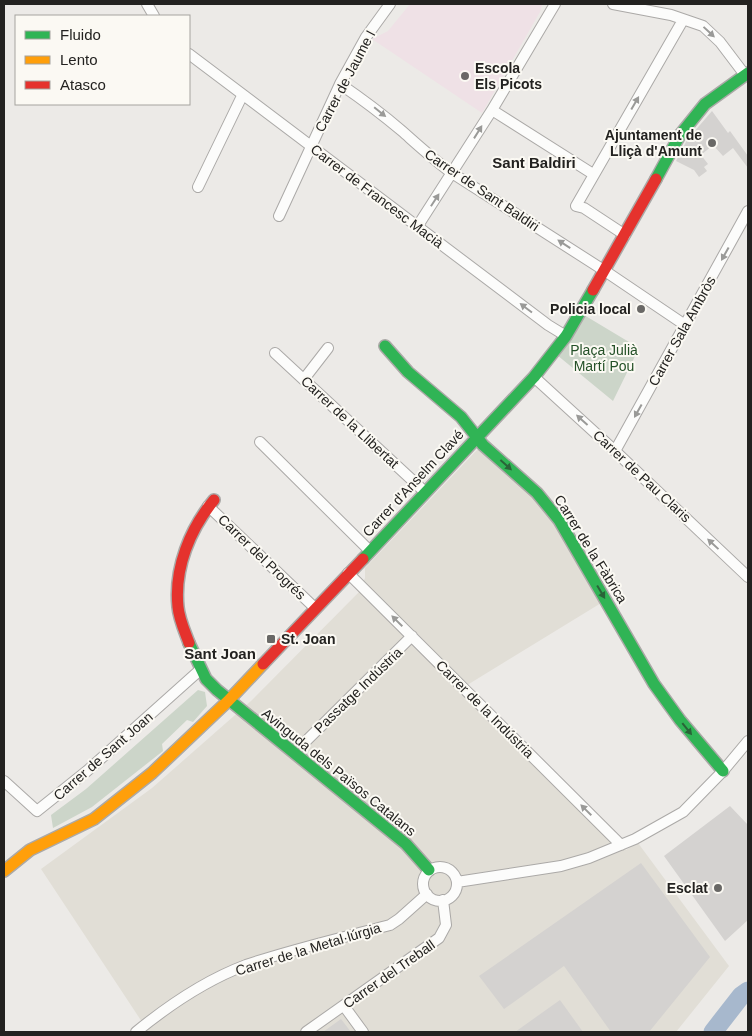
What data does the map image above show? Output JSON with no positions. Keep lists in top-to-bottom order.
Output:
{
  "streets": {
    "street": [
      "Carrer de Jaume I",
      "Carrer de Sant Baldiri",
      "Carrer de Francesc Macià",
      "Carrer Sala Ambròs",
      "Carrer de la Llibertat",
      "Carrer de Pau Claris",
      "Carrer d'Anselm Clavé",
      "Carrer de la Fàbrica",
      "Carrer del Progrés",
      "Passatge Indústria",
      "Carrer de la Indústria",
      "Carrer de Sant Joan",
      "Avinguda dels Països Catalans",
      "Carrer de la Metal·lúrgia",
      "Carrer del Treball"
    ]
  },
  "crossings": [
    ["Carrer de Jaume I", "Carrer de Sant Baldiri"],
    ["Carrer de Jaume I", "Carrer de Francesc Macià"],
    ["Carrer de Sant Baldiri", "Carrer Sala Ambròs"],
    ["Carrer de Sant Baldiri", "Carrer d'Anselm Clavé"],
    ["Carrer de Francesc Macià", "Carrer d'Anselm Clavé"],
    ["Carrer Sala Ambròs", "Carrer de Pau Claris"],
    ["Carrer de la Llibertat", "Carrer d'Anselm Clavé"],
    ["Carrer de Pau Claris", "Carrer d'Anselm Clavé"],
    ["Carrer d'Anselm Clavé", "Carrer de la Fàbrica"],
    ["Carrer d'Anselm Clavé", "Carrer del Progrés"],
    ["Carrer d'Anselm Clavé", "Carrer de la Indústria"],
    ["Carrer d'Anselm Clavé", "Avinguda dels Països Catalans"],
    ["Carrer del Progrés", "Avinguda dels Països Catalans"],
    ["Passatge Indústria", "Carrer de la Indústria"],
    ["Carrer de Sant Joan", "Avinguda dels Països Catalans"],
    ["Avinguda dels Països Catalans", "Carrer de la Metal·lúrgia"],
    ["Avinguda dels Països Catalans", "Carrer del Treball"],
    ["Carrer de la Metal·lúrgia", "Carrer del Treball"]
  ],
  "one_way": [
    "Carrer de Francesc Macià",
    "Carrer Sala Ambròs",
    "Carrer de Pau Claris",
    "Carrer de la Fàbrica",
    "Carrer de la Indústria"
  ],
  "districts": ["Sant Baldiri", "Sant Joan"],
  "parks": ["Plaça Julià Martí Pou"],
  "places": {
    "other": [
      "Escola Els Picots",
      "Ajuntament de Lliçà d'Amunt",
      "Policia local",
      "Esclat"
    ],
    "transit": ["St. Joan"]
  },
  "legend": ["Fluido", "Lento", "Atasco"]
}
